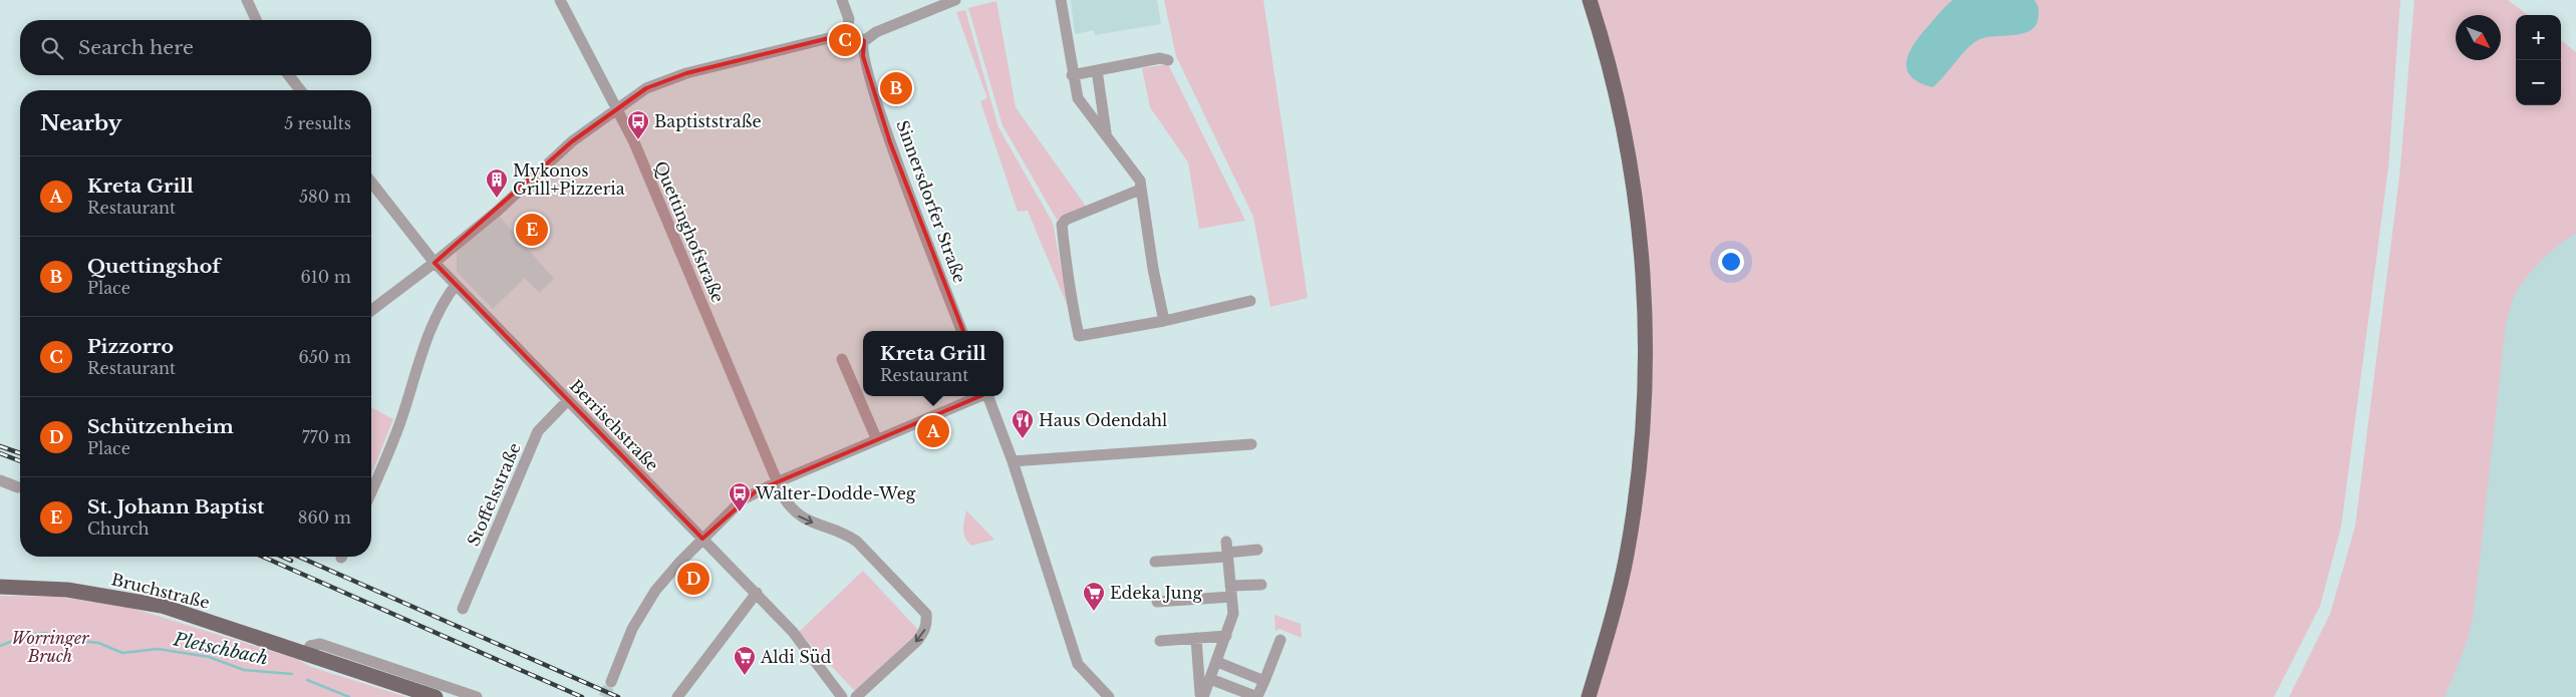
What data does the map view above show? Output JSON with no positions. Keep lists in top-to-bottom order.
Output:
{
  "streets": {
    "main road": ["Bruchstraße"],
    "street": [
      "Sinnersdorfer Straße",
      "Quettinghofstraße",
      "Berrischstraße",
      "Stoffelsstraße"
    ]
  },
  "crossings": [
    ["Berrischstraße", "Stoffelsstraße"]
  ],
  "water": ["Pletschbach"],
  "parks": ["Worringer Bruch"],
  "places": {
    "bus stop": ["Baptiststraße", "Walter-Dodde-Weg"],
    "building": ["Mykonos Grill+Pizzeria"],
    "restaurant": ["Haus Odendahl"],
    "supermarket": ["Edeka Jung", "Aldi Süd"]
  },
  "north": "bottom right",
  "page": {
    "map_buttons": ["+", "−"],
    "search": "Search here",
    "pins": [
      "C",
      "B",
      "E",
      "A",
      "D"
    ],
    "heading": ["Nearby", "5 results"],
    "list": [
      {
        "mark": "A",
        "name": "Kreta Grill",
        "note": "Restaurant",
        "value": "580 m"
      },
      {
        "mark": "B",
        "name": "Quettingshof",
        "note": "Place",
        "value": "610 m"
      },
      {
        "mark": "C",
        "name": "Pizzorro",
        "note": "Restaurant",
        "value": "650 m"
      },
      {
        "mark": "D",
        "name": "Schützenheim",
        "note": "Place",
        "value": "770 m"
      },
      {
        "mark": "E",
        "name": "St. Johann Baptist",
        "note": "Church",
        "value": "860 m"
      }
    ],
    "popup": ["Kreta Grill", "Restaurant"]
  }
}
